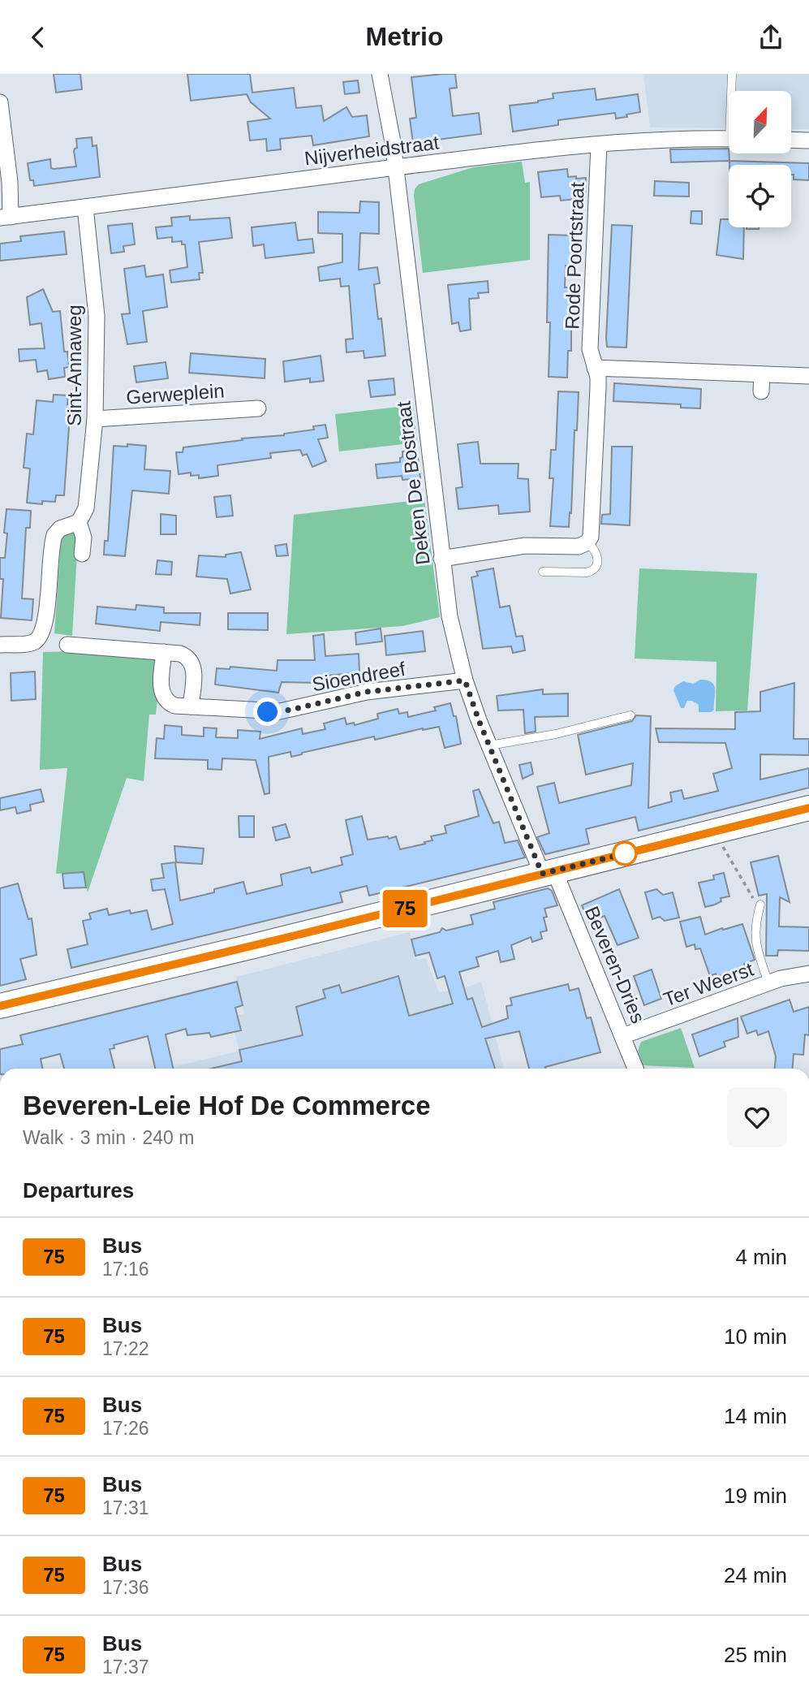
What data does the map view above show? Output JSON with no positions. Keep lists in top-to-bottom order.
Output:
{
  "streets": {
    "street": [
      "Nijverheidstraat",
      "Rode Poortstraat",
      "Sint-Annaweg",
      "Gerweplein",
      "Deken De Bostraat",
      "Sioendreef",
      "Beveren-Dries",
      "Ter Weerst"
    ]
  },
  "crossings": [
    ["Nijverheidstraat", "Rode Poortstraat"],
    ["Nijverheidstraat", "Sint-Annaweg"],
    ["Nijverheidstraat", "Deken De Bostraat"],
    ["Sint-Annaweg", "Gerweplein"],
    ["Deken De Bostraat", "Sioendreef"],
    ["Deken De Bostraat", "Beveren-Dries"],
    ["Beveren-Dries", "Ter Weerst"]
  ],
  "lines": ["bus line 75"],
  "north": "top right",
  "page": {
    "header": "Metrio",
    "on_map": "75",
    "heading": [
      ["Beveren-Leie Hof De Commerce", "Walk · 3 min · 240 m"],
      "Departures"
    ],
    "list": [
      {
        "mark": "75",
        "name": "Bus",
        "note": "17:16",
        "value": "4 min"
      },
      {
        "mark": "75",
        "name": "Bus",
        "note": "17:22",
        "value": "10 min"
      },
      {
        "mark": "75",
        "name": "Bus",
        "note": "17:26",
        "value": "14 min"
      },
      {
        "mark": "75",
        "name": "Bus",
        "note": "17:31",
        "value": "19 min"
      },
      {
        "mark": "75",
        "name": "Bus",
        "note": "17:36",
        "value": "24 min"
      },
      {
        "mark": "75",
        "name": "Bus",
        "note": "17:37",
        "value": "25 min"
      }
    ]
  }
}
